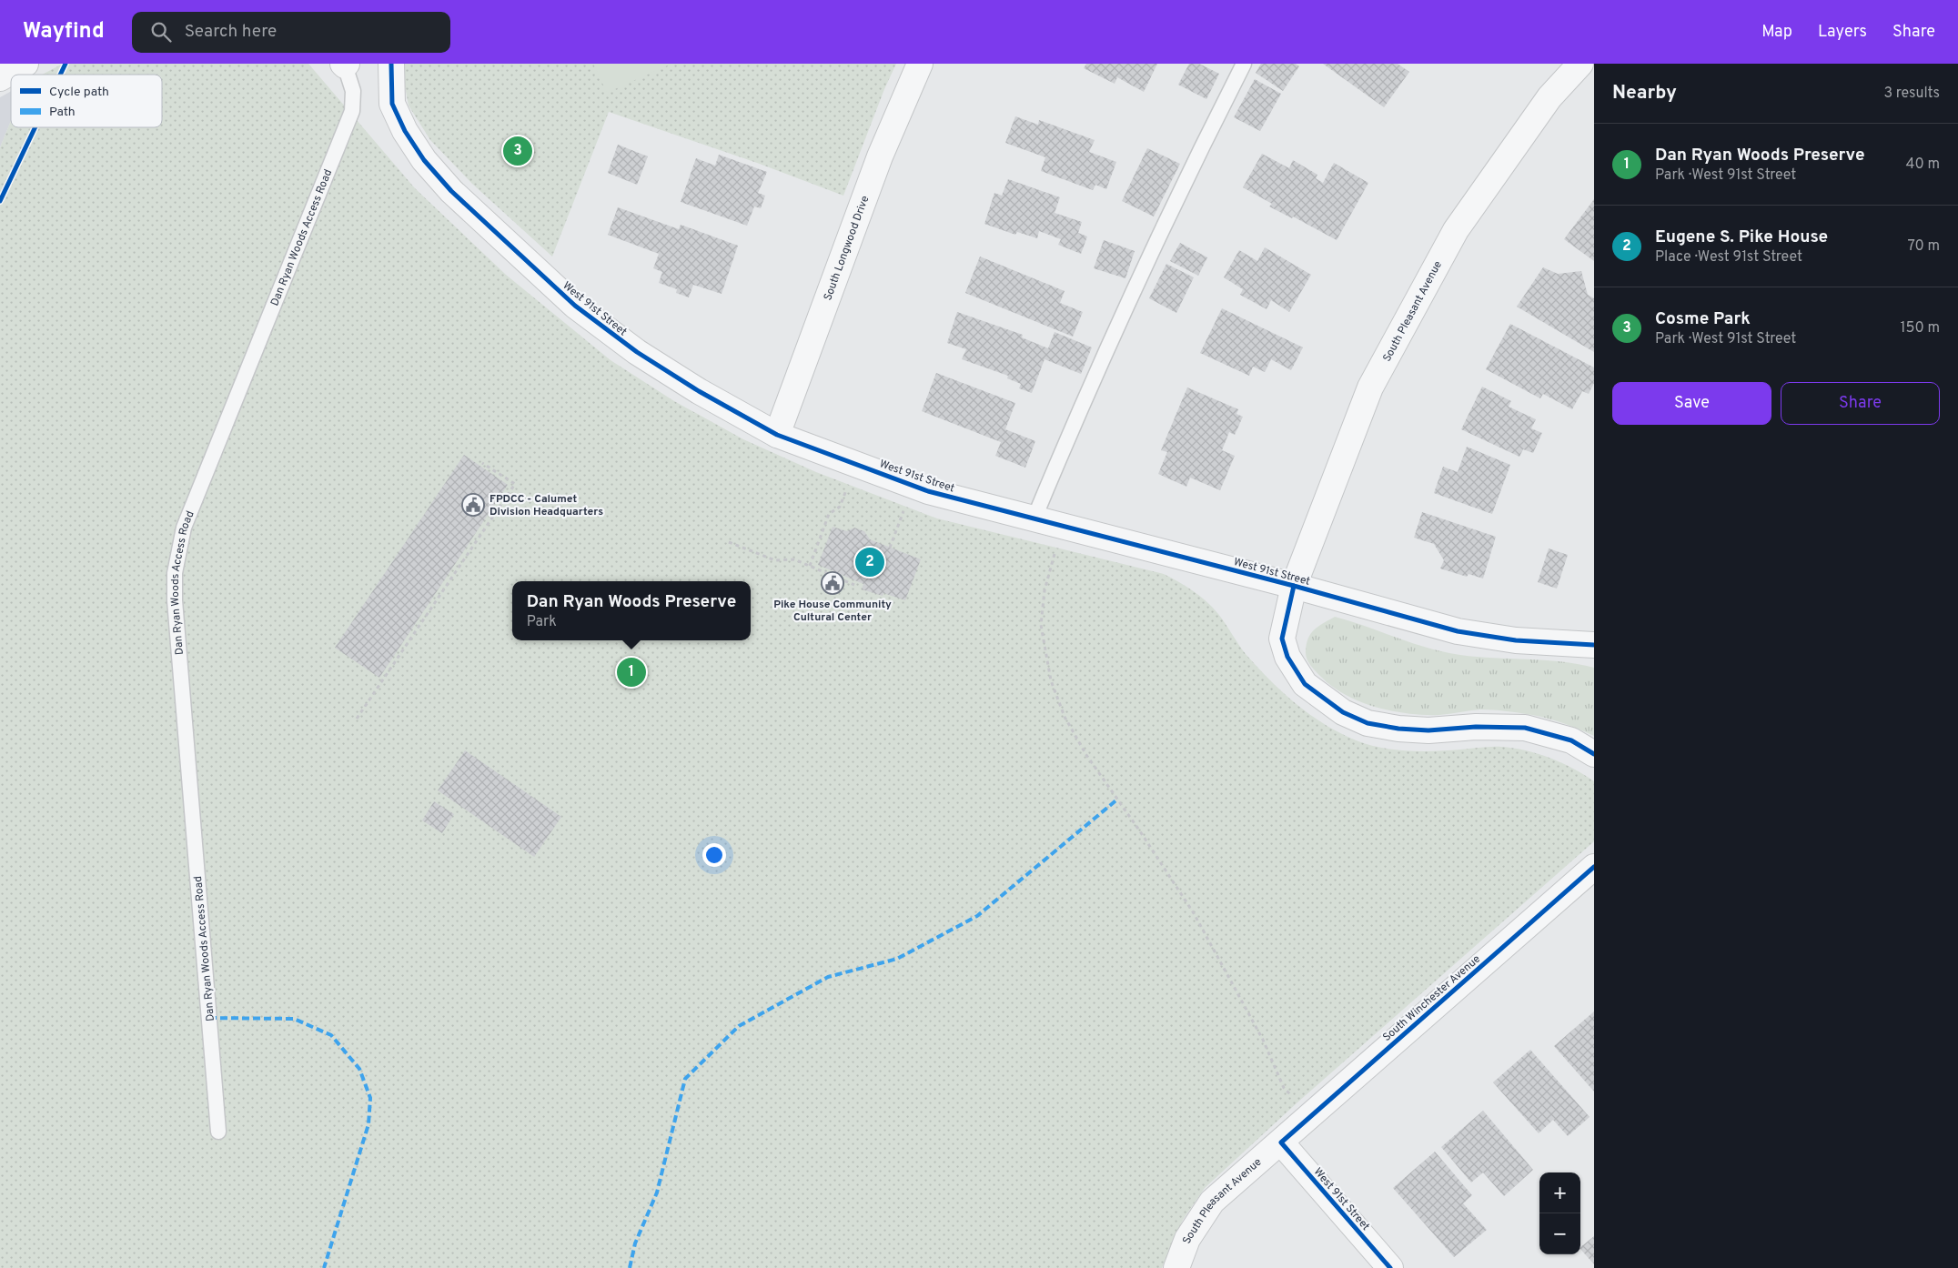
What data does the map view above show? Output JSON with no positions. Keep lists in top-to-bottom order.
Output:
{
  "streets": {
    "street": [
      "South Longwood Drive",
      "West 91st Street",
      "South Pleasant Avenue",
      "South Winchester Avenue"
    ],
    "lane": ["Dan Ryan Woods Access Road"]
  },
  "crossings": [
    ["South Longwood Drive", "West 91st Street"],
    ["West 91st Street", "South Pleasant Avenue"],
    ["West 91st Street", "South Winchester Avenue"],
    ["South Pleasant Avenue", "South Winchester Avenue"]
  ],
  "places": {
    "public building": ["FPDCC - Calumet Division Headquarters", "Pike House Community Cultural Center"]
  },
  "legend": ["Cycle path", "Path"],
  "page": {
    "header": "Wayfind",
    "search": "Search here",
    "nav": ["Map", "Layers", "Share"],
    "heading": ["Nearby", "3 results"],
    "list": [
      {
        "mark": "1",
        "name": "Dan Ryan Woods Preserve",
        "note": "Park · West 91st Street",
        "value": "40 m"
      },
      {
        "mark": "2",
        "name": "Eugene S. Pike House",
        "note": "Place · West 91st Street",
        "value": "70 m"
      },
      {
        "mark": "3",
        "name": "Cosme Park",
        "note": "Park · West 91st Street",
        "value": "150 m"
      }
    ],
    "pins": ["3", "2", "1"],
    "buttons": ["Save", "Share"],
    "popup": ["Dan Ryan Woods Preserve", "Park"],
    "map_buttons": ["+", "−"]
  }
}
